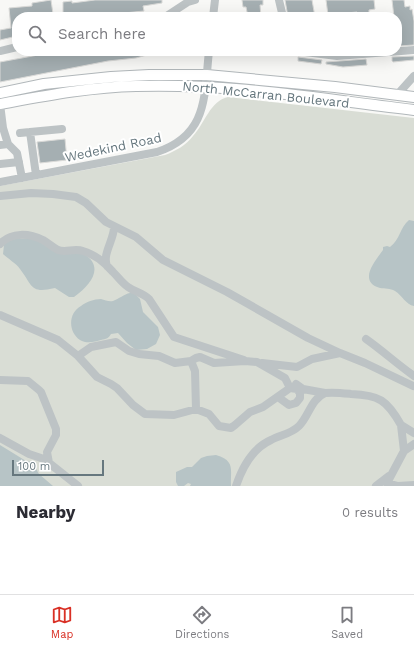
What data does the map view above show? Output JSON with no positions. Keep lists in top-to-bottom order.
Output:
{
  "streets": {
    "main road": ["North McCarran Boulevard"],
    "street": ["Wedekind Road"]
  },
  "crossings": [
    ["North McCarran Boulevard", "Wedekind Road"]
  ],
  "scale_bar": "100 m",
  "page": {
    "search": "Search here",
    "scale": "100 m",
    "heading": ["Nearby", "0 results"],
    "nav": ["Map", "Directions", "Saved"]
  }
}
